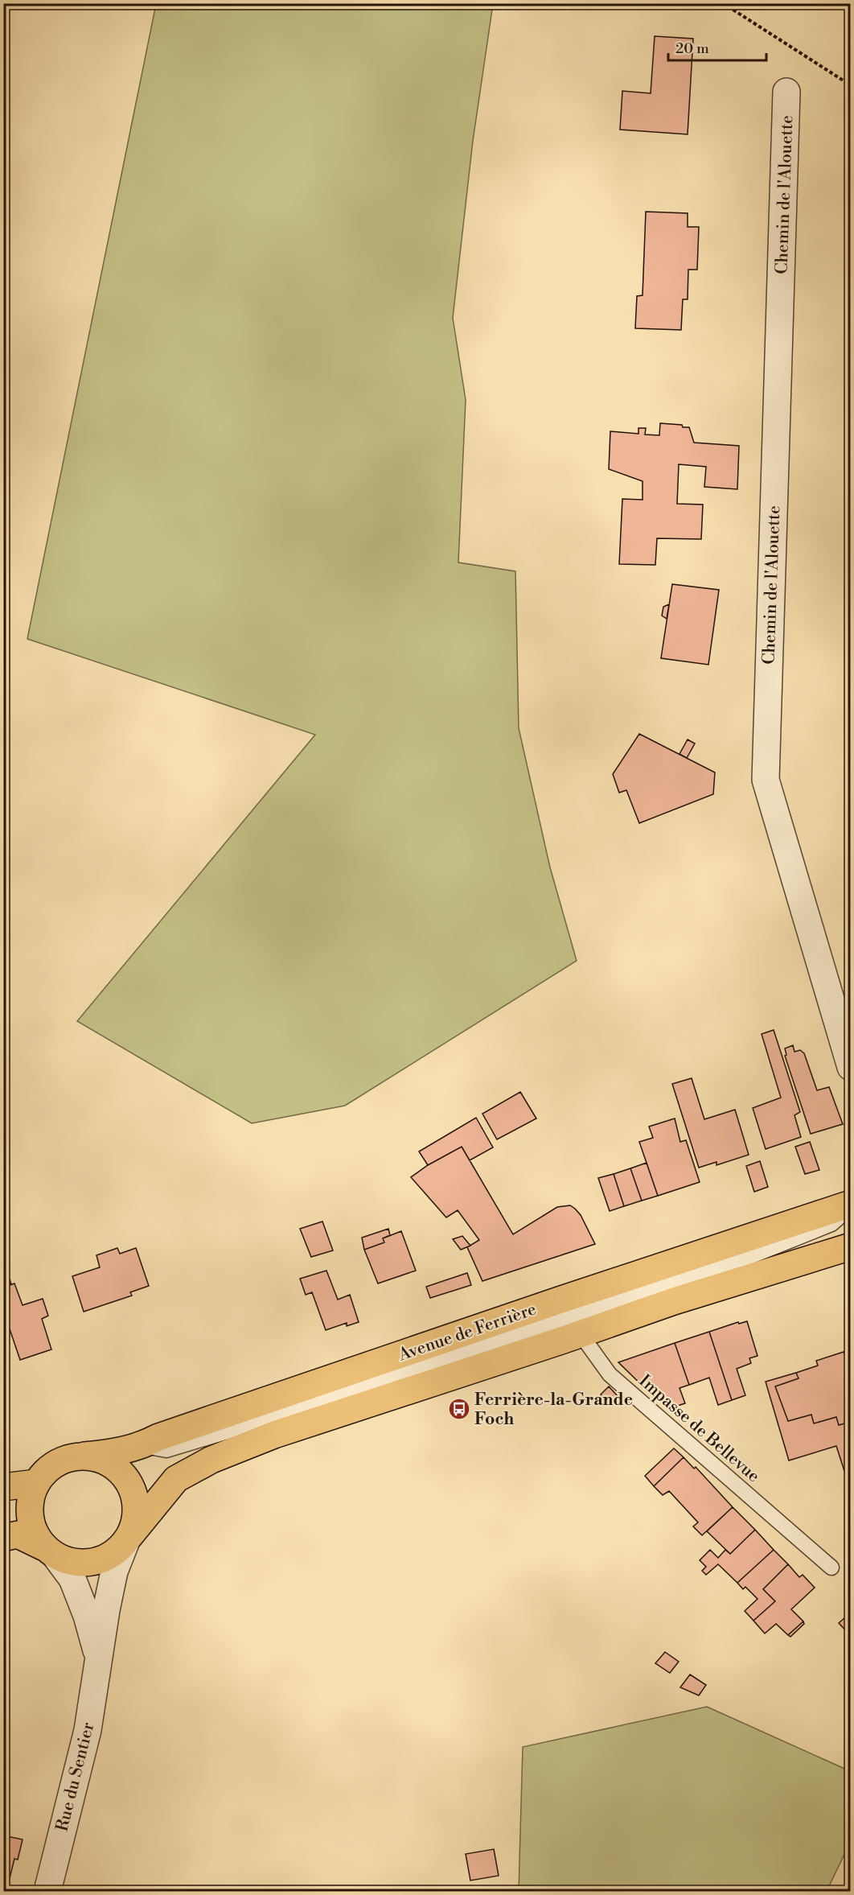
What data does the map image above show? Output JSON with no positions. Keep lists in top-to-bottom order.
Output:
{
  "streets": {
    "main road": ["Avenue de Ferrière"],
    "street": ["Chemin de l'Alouette", "Rue du Sentier"],
    "lane": ["Impasse de Bellevue"]
  },
  "crossings": [
    ["Avenue de Ferrière", "Impasse de Bellevue"],
    ["Avenue de Ferrière", "Rue du Sentier"]
  ],
  "places": {
    "bus stop": ["Ferrière-la-Grande Foch"]
  },
  "scale_bar": "20 m"
}
